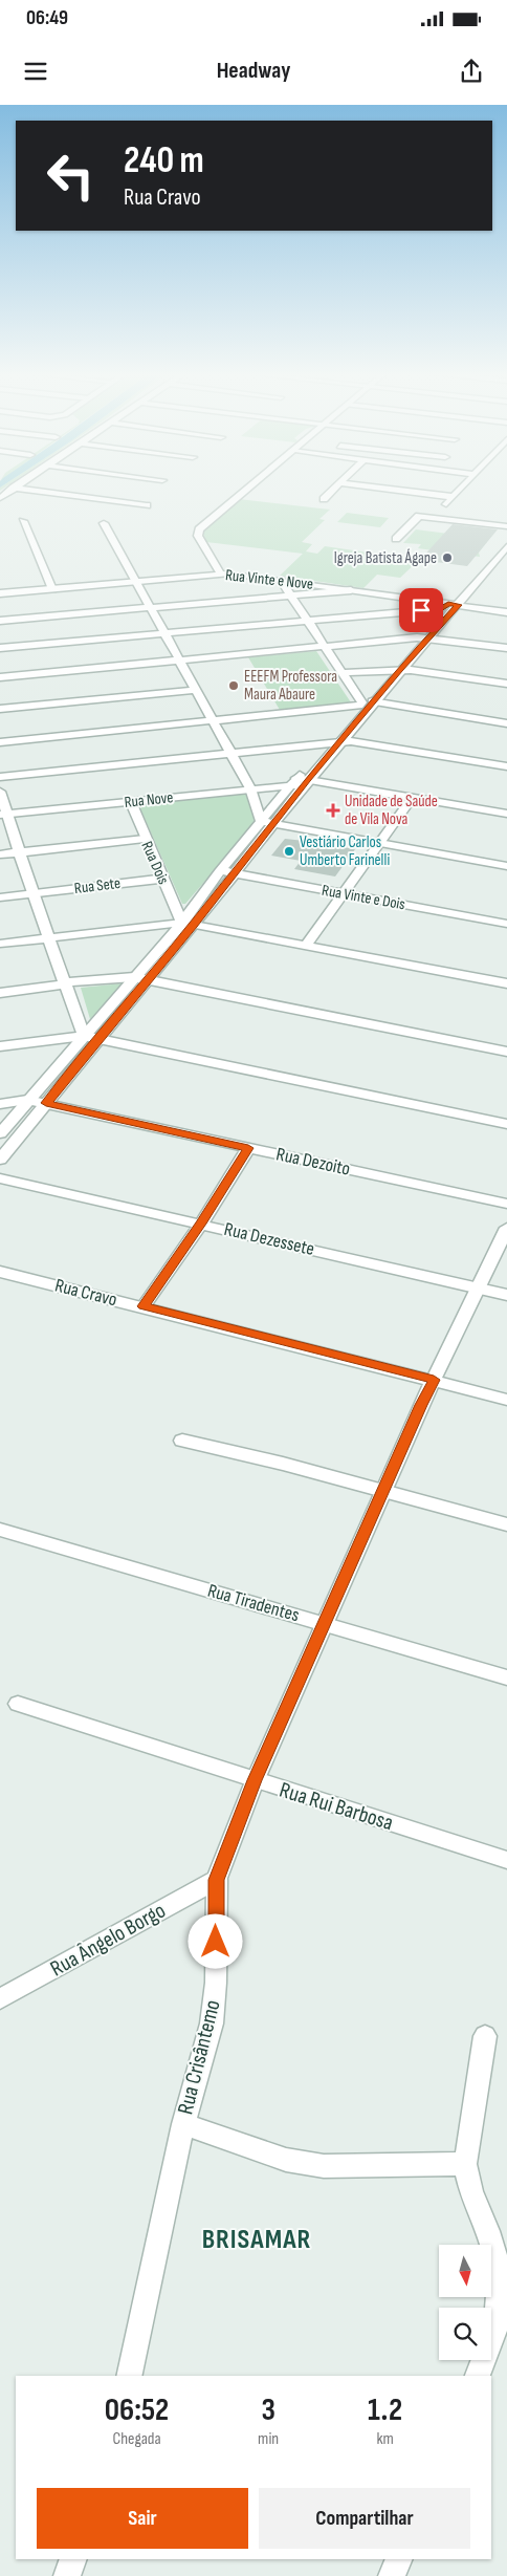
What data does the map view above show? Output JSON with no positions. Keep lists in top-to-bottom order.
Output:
{
  "streets": {
    "street": [
      "Rua Vinte e Nove",
      "Rua Nove",
      "Rua Dois",
      "Rua Sete",
      "Rua Vinte e Dois",
      "Rua Dezoito",
      "Rua Dezessete",
      "Rua Cravo",
      "Rua Tiradentes",
      "Rua Rui Barbosa",
      "Rua Ângelo Borgo",
      "Rua Crisântemo"
    ]
  },
  "crossings": [
    ["Rua Nove", "Rua Dois"],
    ["Rua Dois", "Rua Sete"],
    ["Rua Dezessete", "Rua Crisântemo"],
    ["Rua Cravo", "Rua Crisântemo"],
    ["Rua Tiradentes", "Rua Crisântemo"],
    ["Rua Rui Barbosa", "Rua Crisântemo"],
    ["Rua Ângelo Borgo", "Rua Crisântemo"]
  ],
  "districts": ["BRISAMAR"],
  "places": {
    "other": ["Igreja Batista Ágape", "EEEFM Professora Maura Abaure", "Vestiário Carlos Umberto Farinelli"],
    "health": ["Unidade de Saúde de Vila Nova"]
  },
  "north": "bottom",
  "page": {
    "status": "06:49",
    "header": "Headway",
    "turn": ["240 m", "Rua Cravo"],
    "eta": [
      "06:52",
      "Chegada",
      "3",
      "min",
      "1.2",
      "km"
    ],
    "buttons": ["Sair", "Compartilhar"]
  }
}
